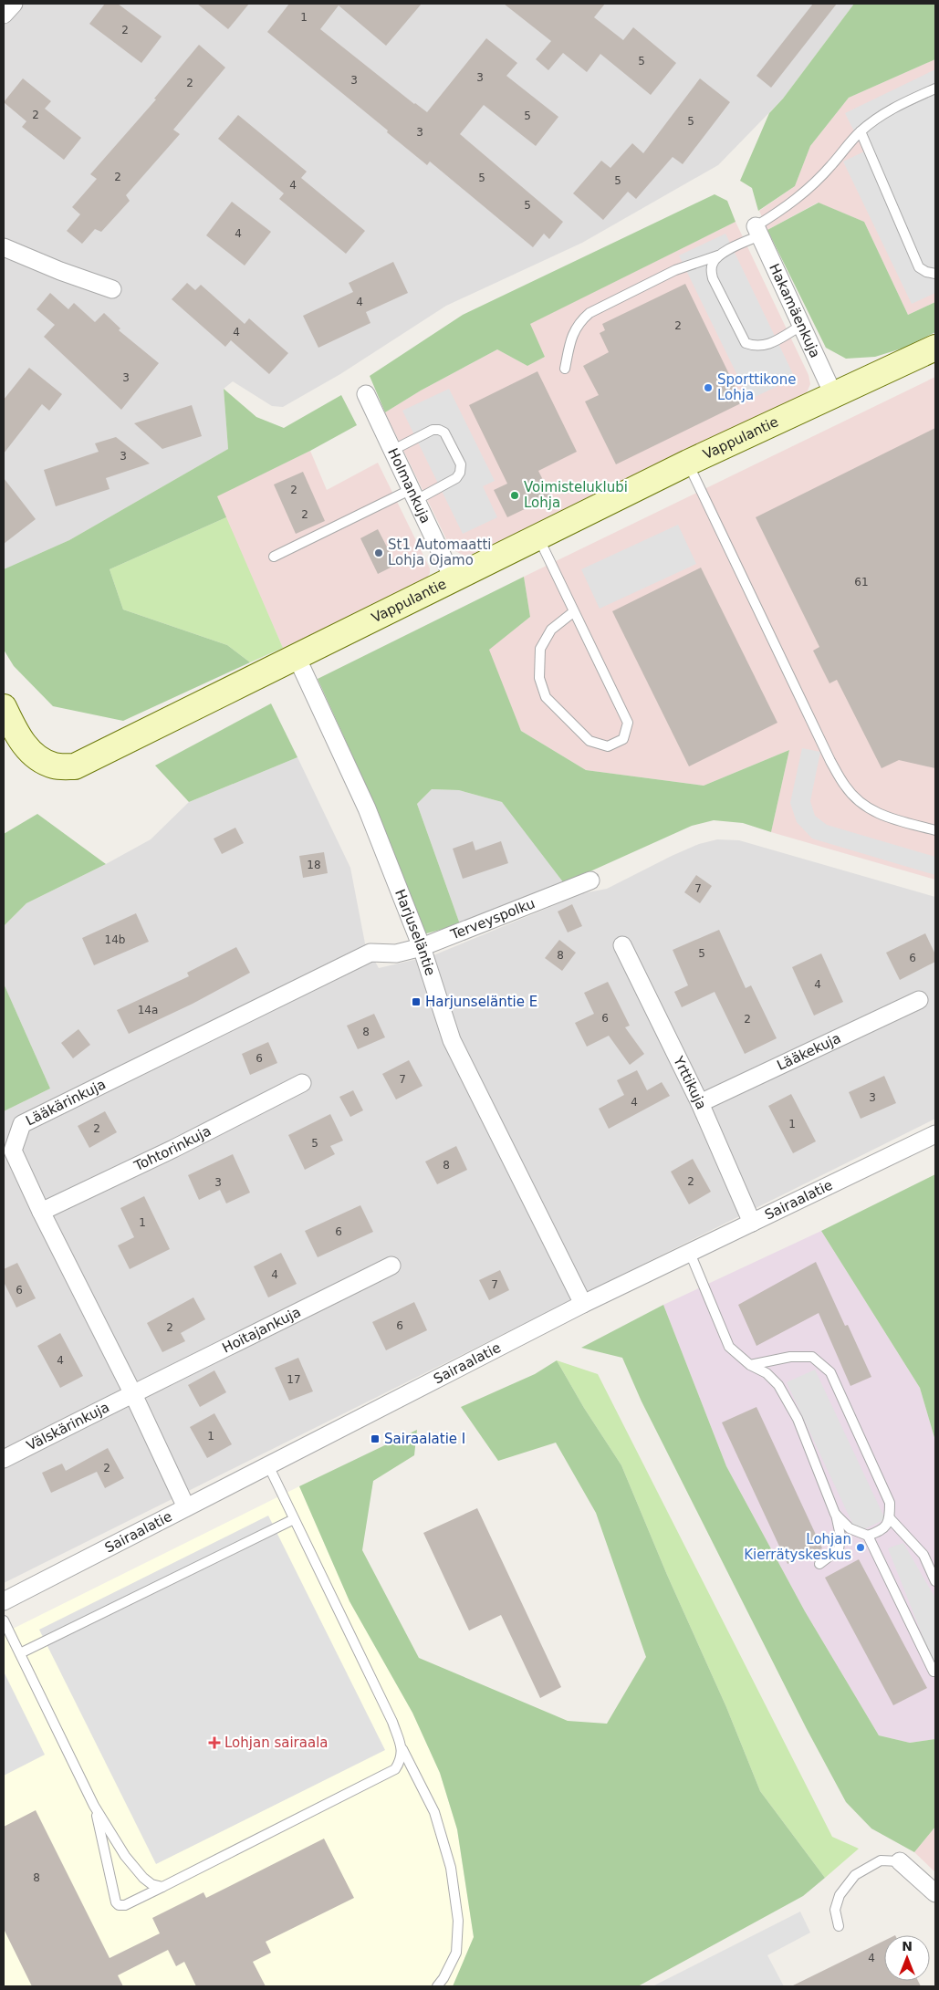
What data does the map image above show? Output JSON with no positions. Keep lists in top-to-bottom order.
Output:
{
  "streets": {
    "street": [
      "Hakamäenkuja",
      "Vappulantie",
      "Holmankuja",
      "Terveyspolku",
      "Harjuseläntie",
      "Lääkekuja",
      "Yrttikuja",
      "Lääkärinkuja",
      "Tohtorinkuja",
      "Sairaalatie",
      "Hoitajankuja",
      "Välskärinkuja"
    ]
  },
  "crossings": [
    ["Hakamäenkuja", "Vappulantie"],
    ["Vappulantie", "Holmankuja"],
    ["Vappulantie", "Harjuseläntie"],
    ["Terveyspolku", "Harjuseläntie"],
    ["Terveyspolku", "Lääkärinkuja"],
    ["Harjuseläntie", "Sairaalatie"],
    ["Lääkekuja", "Yrttikuja"],
    ["Yrttikuja", "Sairaalatie"],
    ["Lääkärinkuja", "Tohtorinkuja"],
    ["Lääkärinkuja", "Sairaalatie"],
    ["Lääkärinkuja", "Hoitajankuja"],
    ["Lääkärinkuja", "Välskärinkuja"],
    ["Hoitajankuja", "Välskärinkuja"]
  ],
  "places": {
    "other": [
      "Sporttikone Lohja",
      "Voimisteluklubi Lohja",
      "St1 Automaatti Lohja Ojamo",
      "Lohjan Kierrätyskeskus"
    ],
    "transit": ["Harjunseläntie E", "Sairaalatie I"],
    "health": ["Lohjan sairaala"]
  },
  "house_numbers": [
    "1",
    "2",
    "5",
    "3",
    "3",
    "2",
    "2",
    "5",
    "5",
    "3",
    "2",
    "5",
    "5",
    "4",
    "5",
    "4",
    "4",
    "2",
    "4",
    "3",
    "3",
    "2",
    "2",
    "61",
    "18",
    "7",
    "14b",
    "5",
    "8",
    "6",
    "4",
    "14a",
    "6",
    "2",
    "8",
    "6",
    "7",
    "3",
    "4",
    "1",
    "2",
    "5",
    "8",
    "2",
    "3",
    "1",
    "6",
    "4",
    "7",
    "6",
    "6",
    "2",
    "4",
    "17",
    "1",
    "2",
    "8",
    "4"
  ],
  "north": "top"
}
